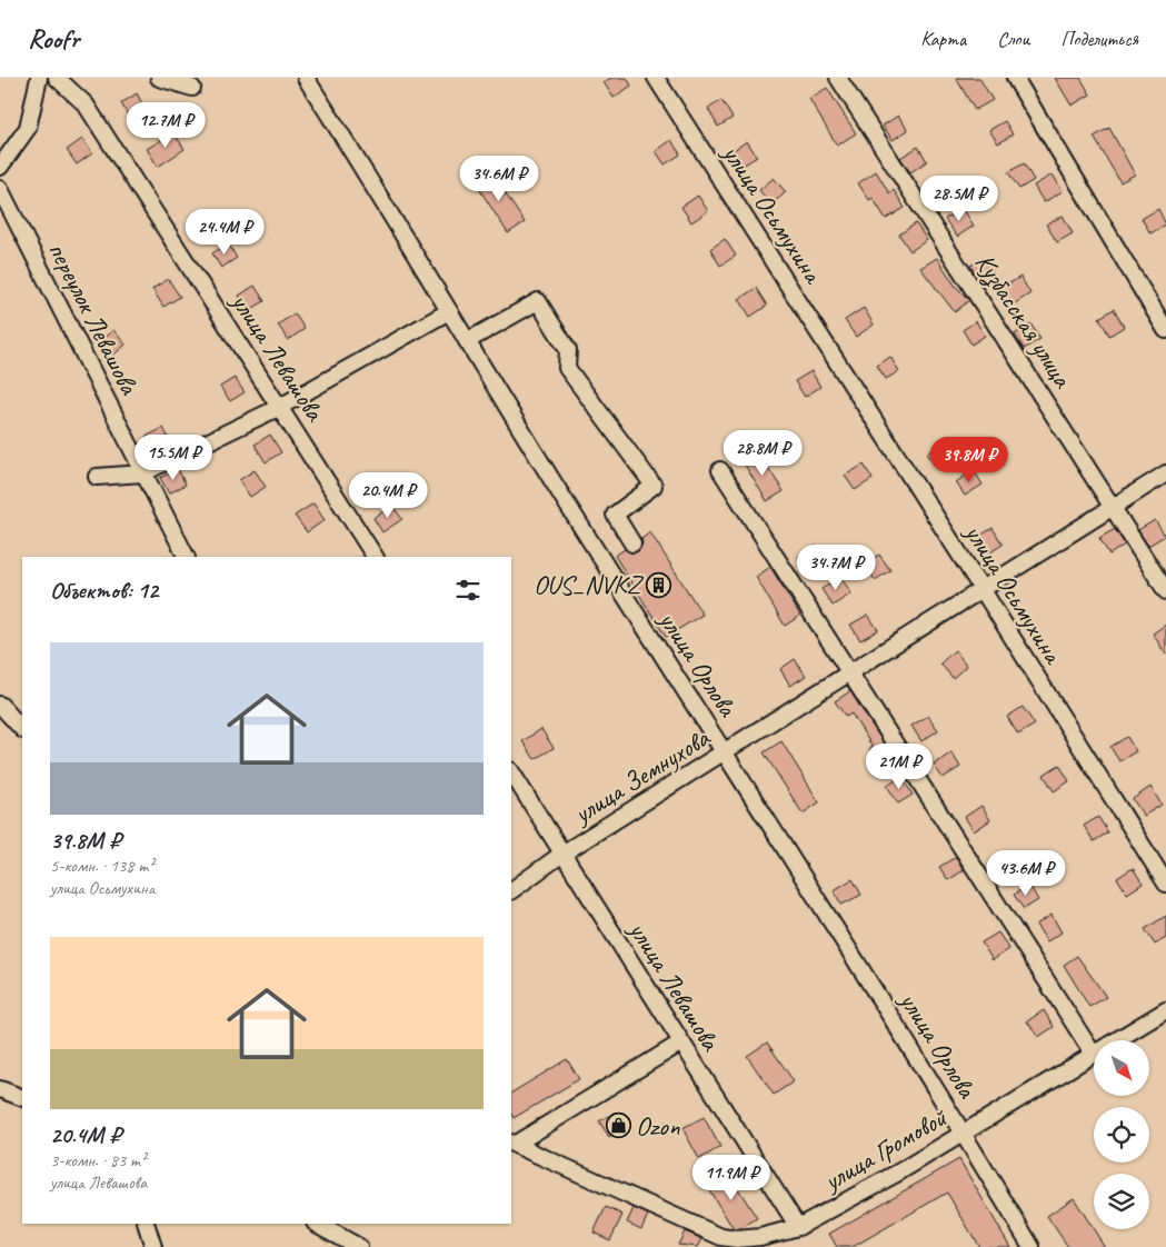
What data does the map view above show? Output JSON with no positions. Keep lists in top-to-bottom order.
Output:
{
  "streets": {
    "street": [
      "улица Осьмухина",
      "переулок Левашова",
      "Кузбасская улица",
      "улица Левашова",
      "улица Орлова",
      "улица Земнухова",
      "улица Громовой"
    ]
  },
  "crossings": [
    ["улица Осьмухина", "улица Земнухова"],
    ["Кузбасская улица", "улица Земнухова"],
    ["улица Левашова", "улица Земнухова"],
    ["улица Левашова", "улица Громовой"],
    ["улица Орлова", "улица Земнухова"],
    ["улица Орлова", "улица Громовой"]
  ],
  "places": {
    "building": ["OUS_NVKZ"],
    "shop": ["Ozon"]
  },
  "north": "bottom right",
  "page": {
    "header": "Roofr",
    "nav": ["Карта", "Слои", "Поделиться"],
    "price": [
      "12.7M ₽",
      "34.6M ₽",
      "28.5M ₽",
      "24.4M ₽",
      "28.8M ₽",
      "15.5M ₽",
      "39.8M ₽",
      "20.4M ₽",
      "34.7M ₽",
      "21M ₽",
      "43.6M ₽",
      "11.9M ₽"
    ],
    "heading": "Объектов: 12",
    "list": [
      {
        "name": "39.8M ₽",
        "note": "5-комн. · 138 m² · улица Осьмухина"
      },
      {
        "name": "20.4M ₽",
        "note": "3-комн. · 83 m² · улица Левашова"
      }
    ]
  }
}
